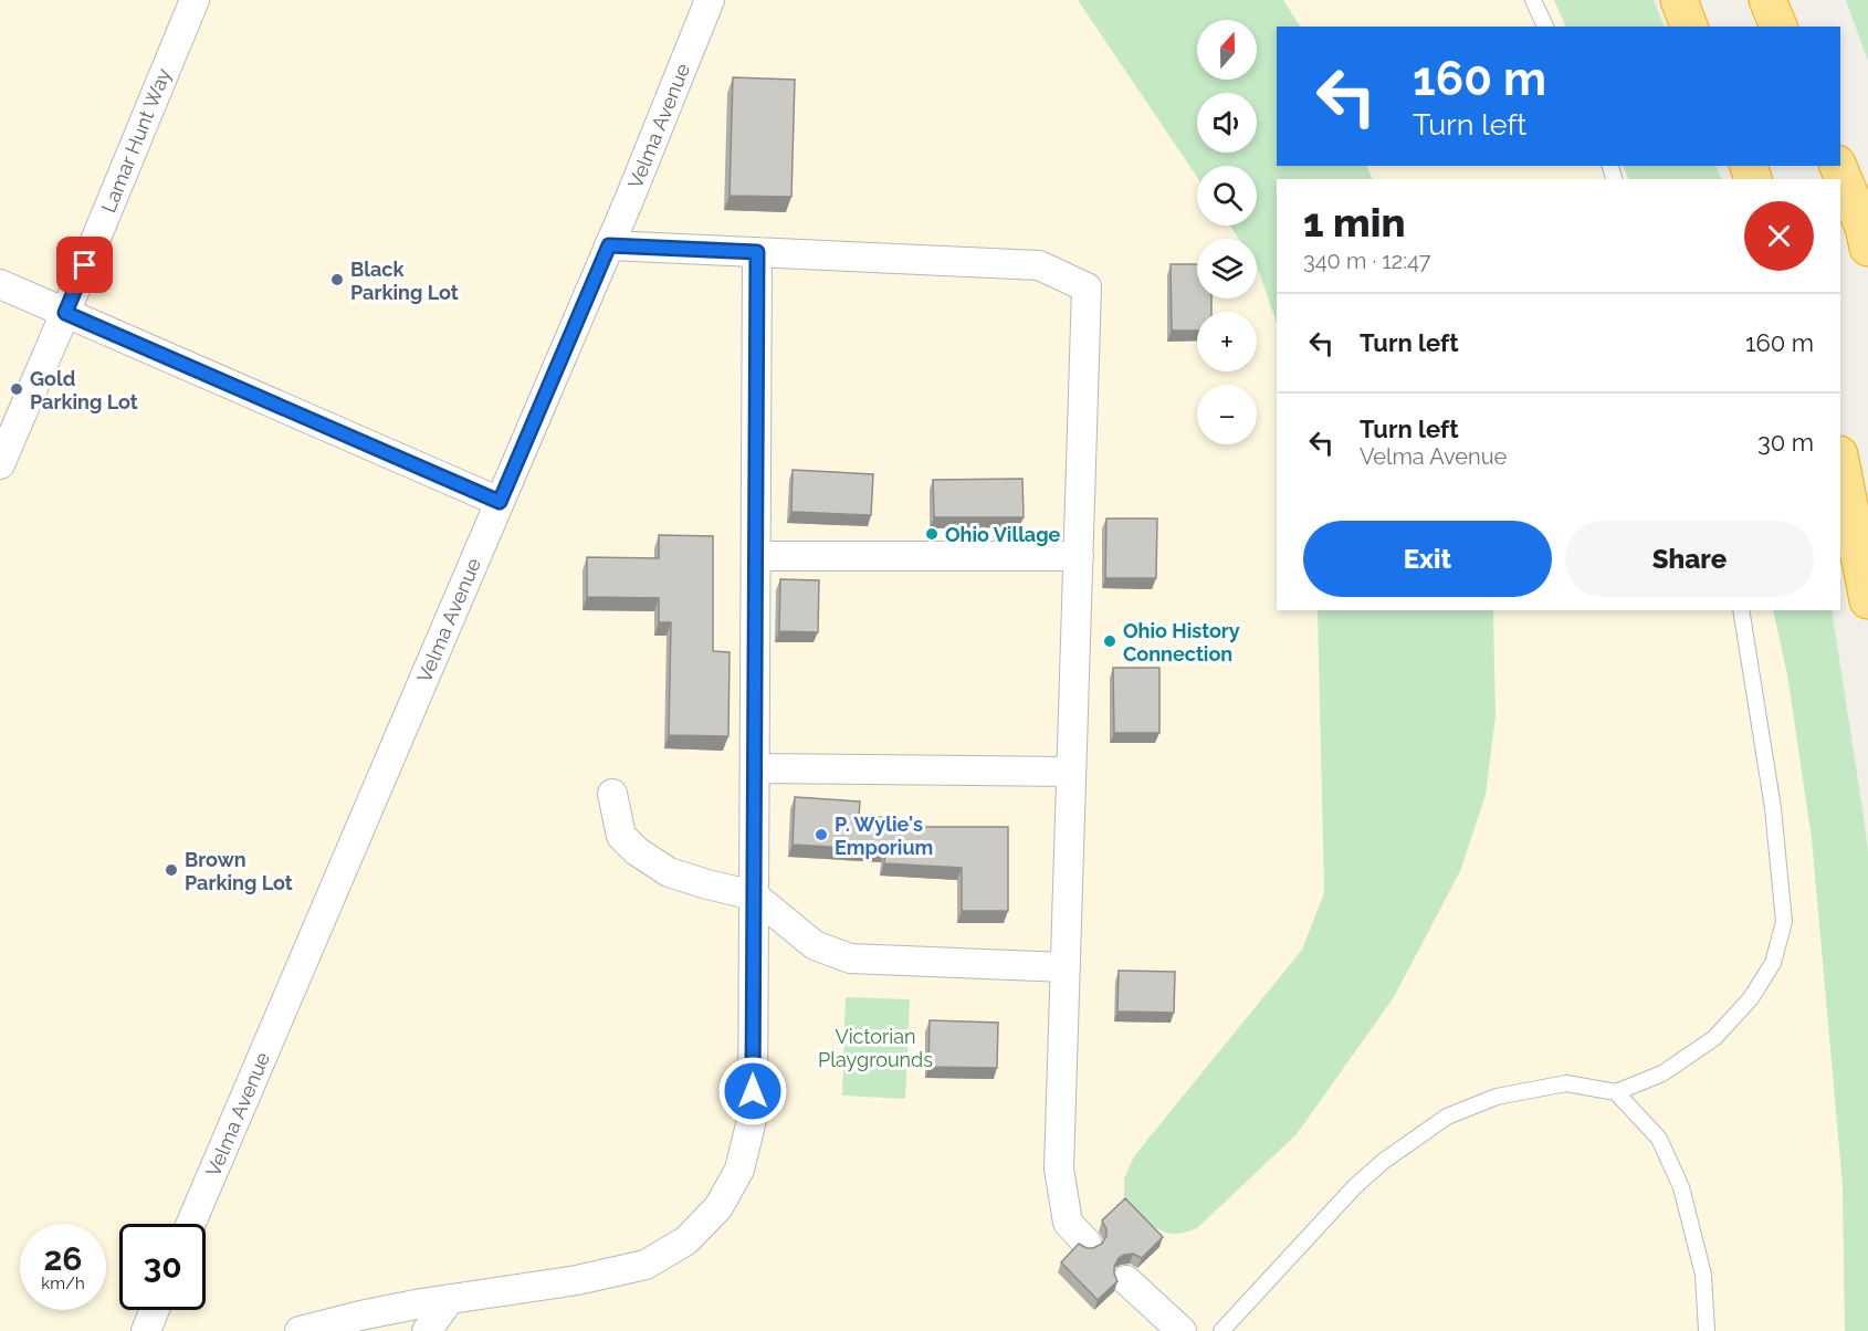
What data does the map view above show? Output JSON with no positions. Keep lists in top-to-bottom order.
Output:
{
  "streets": {
    "street": ["Velma Avenue", "Lamar Hunt Way"]
  },
  "parks": ["Victorian Playgrounds"],
  "places": [
    "Black Parking Lot",
    "Gold Parking Lot",
    "Ohio Village",
    "Ohio History Connection",
    "P. Wylie's Emporium",
    "Brown Parking Lot"
  ],
  "north": "top",
  "page": {
    "map_buttons": ["+", "−"],
    "turn": ["160 m", "Turn left"],
    "heading": ["1 min", "340 m · 12:47"],
    "list": [
      {
        "name": "Turn left",
        "value": "160 m"
      },
      {
        "name": "Turn left",
        "note": "Velma Avenue",
        "value": "30 m"
      }
    ],
    "buttons": ["Exit", "Share"],
    "speed": "26 km/h",
    "limit": "30"
  }
}
